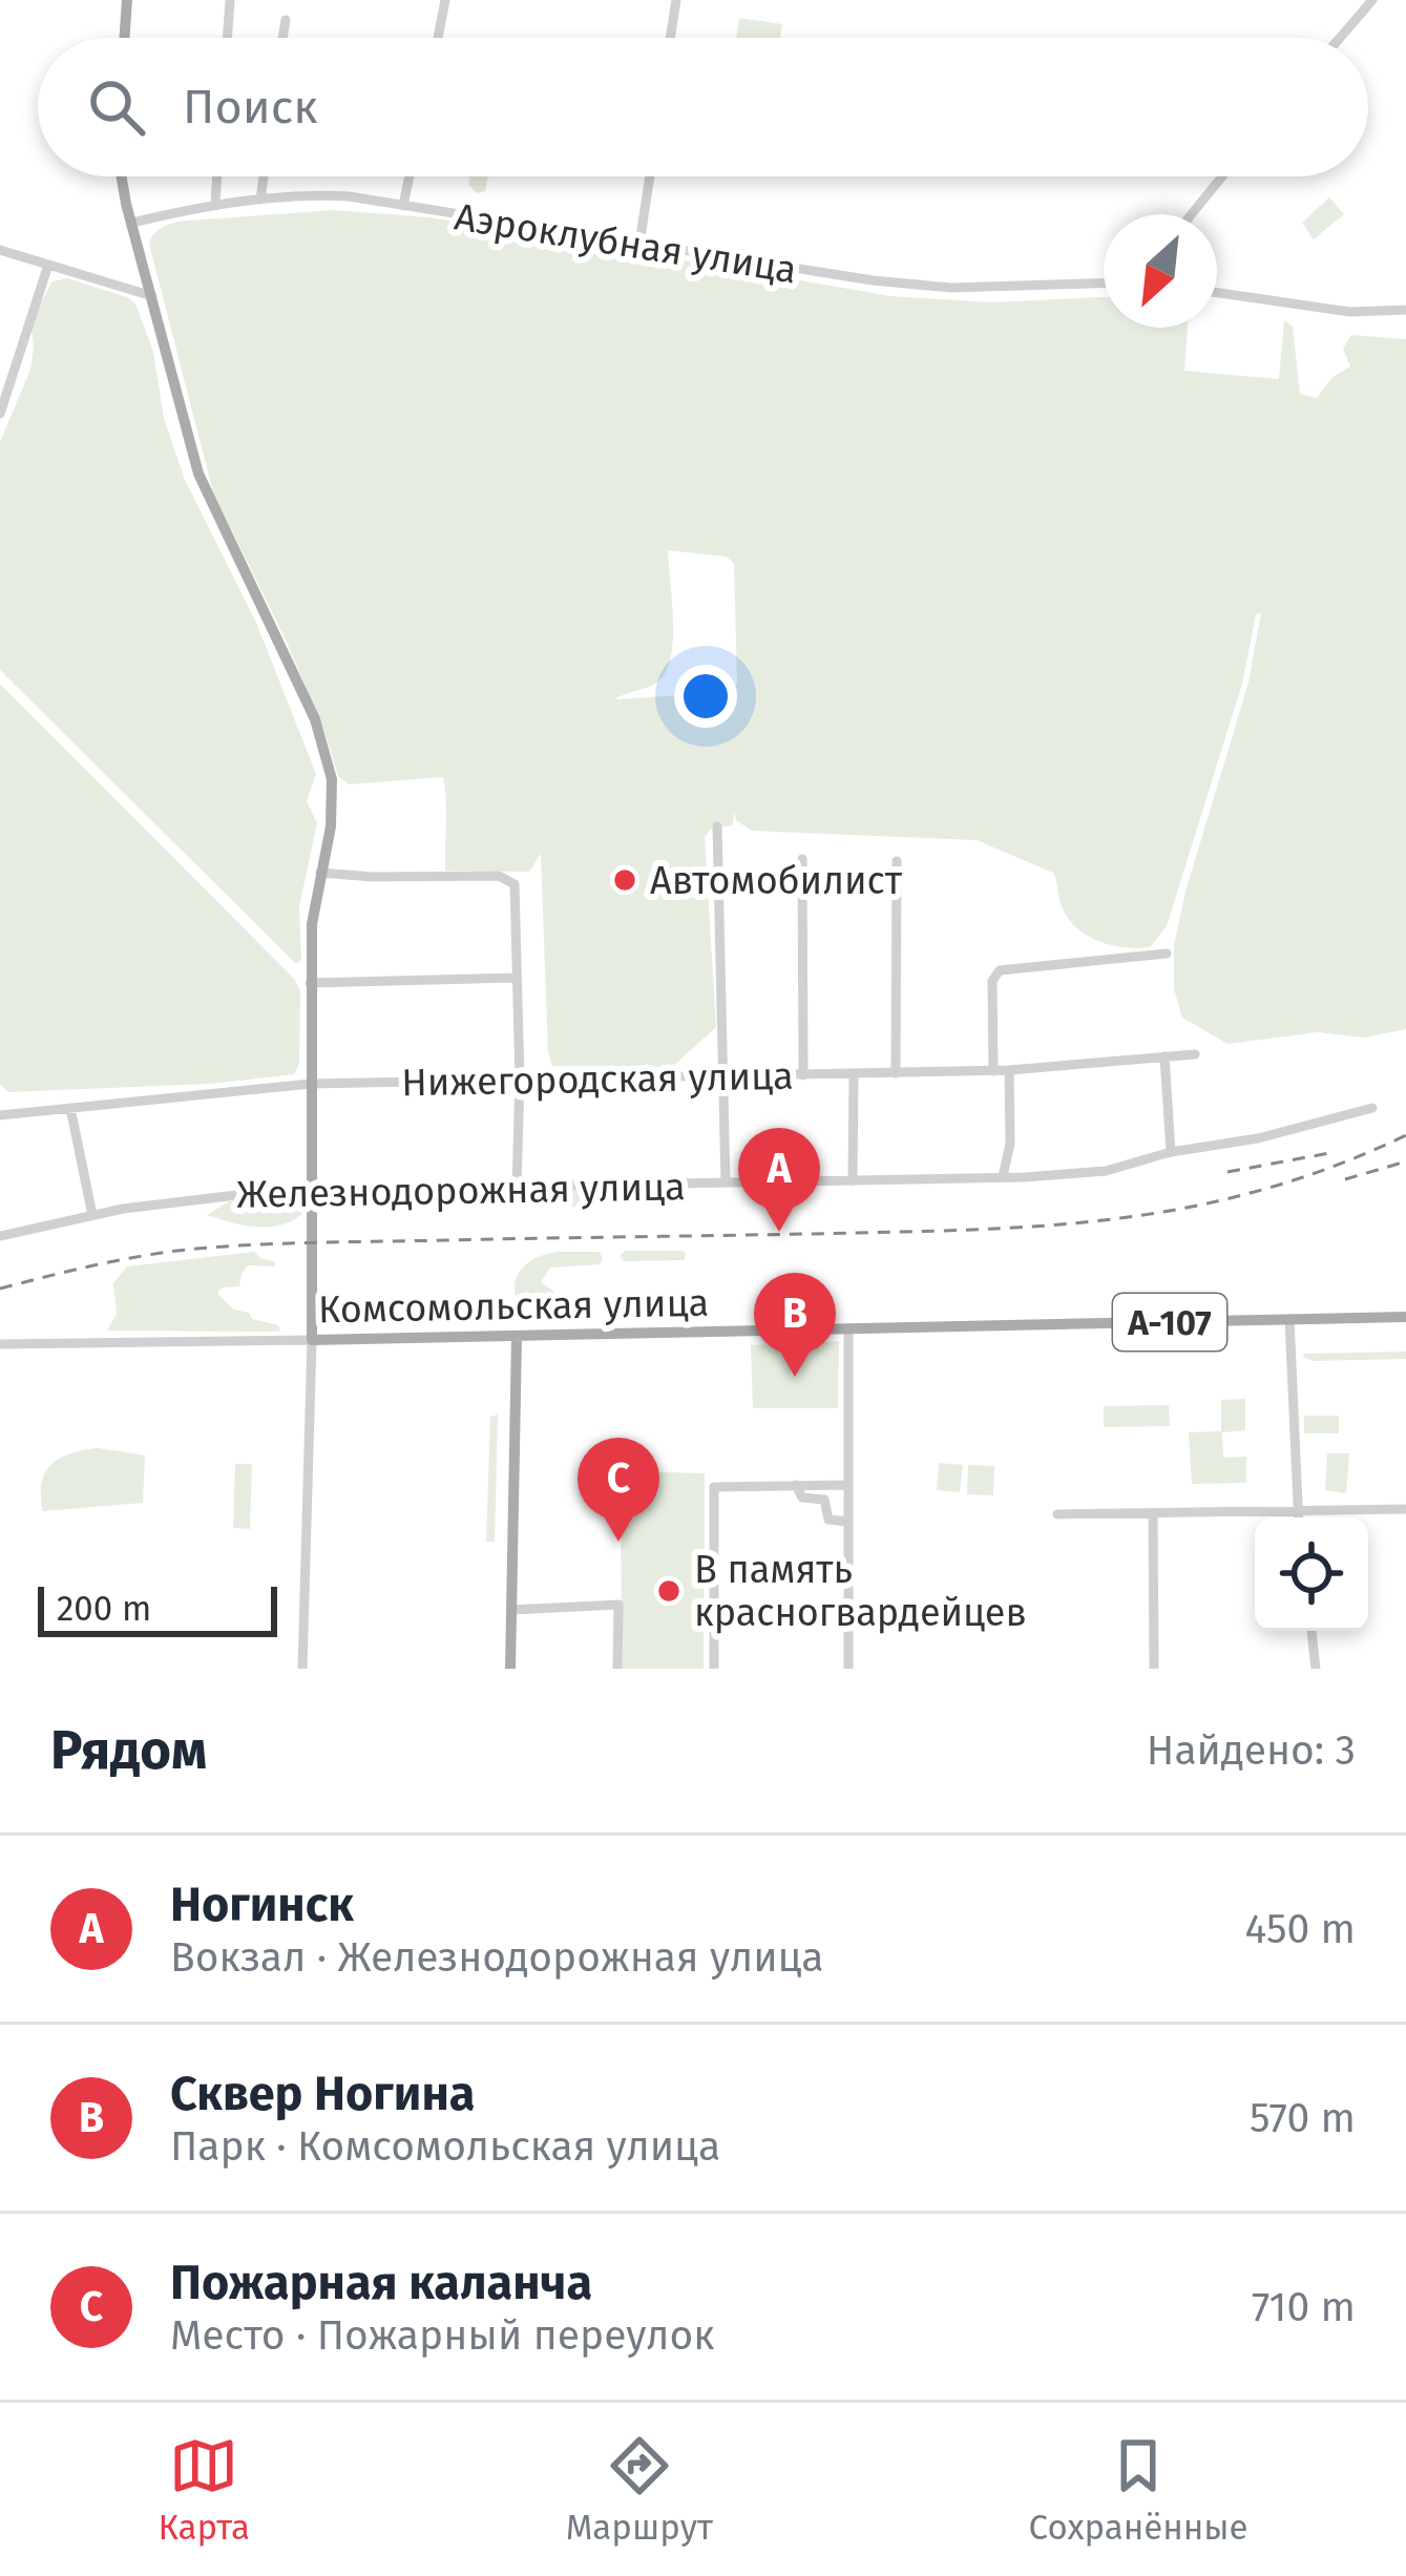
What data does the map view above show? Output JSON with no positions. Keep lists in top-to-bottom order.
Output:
{
  "streets": {
    "main road": ["Комсомольская улица", "А-107"],
    "street": ["Аэроклубная улица", "Нижегородская улица", "Железнодорожная улица"]
  },
  "places": ["Автомобилист", "В память красногвардейцев"],
  "scale_bar": "200 m",
  "north": "bottom left",
  "page": {
    "search": "Поиск",
    "pins": ["A", "B", "C"],
    "scale": "200 m",
    "heading": ["Рядом", "Найдено: 3"],
    "list": [
      {
        "mark": "A",
        "name": "Ногинск",
        "note": "Вокзал · Железнодорожная улица",
        "value": "450 m"
      },
      {
        "mark": "B",
        "name": "Сквер Ногина",
        "note": "Парк · Комсомольская улица",
        "value": "570 m"
      },
      {
        "mark": "C",
        "name": "Пожарная каланча",
        "note": "Место · Пожарный переулок",
        "value": "710 m"
      }
    ],
    "nav": ["Карта", "Маршрут", "Сохранённые"]
  }
}
